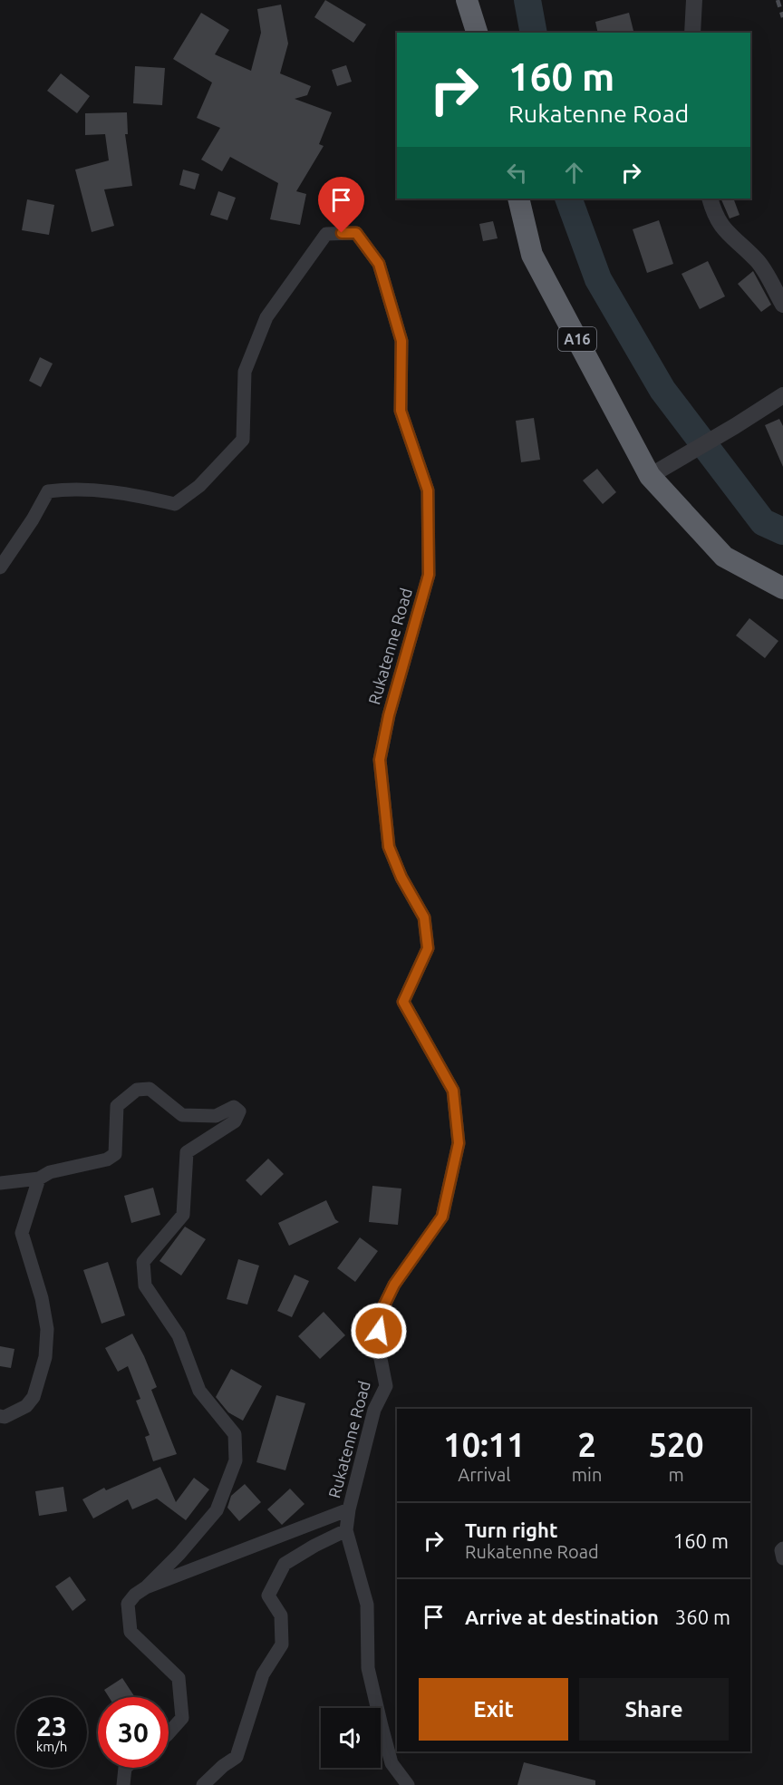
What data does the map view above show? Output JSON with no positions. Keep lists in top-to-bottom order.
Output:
{
  "streets": {
    "highway": ["A16"],
    "street": ["Rukatenne Road"]
  },
  "page": {
    "turn": ["160 m", "Rukatenne Road"],
    "eta": [
      "10:11",
      "Arrival",
      "2",
      "min",
      "520",
      "m"
    ],
    "list": [
      {
        "name": "Turn right",
        "note": "Rukatenne Road",
        "value": "160 m"
      },
      {
        "name": "Arrive at destination",
        "value": "360 m"
      }
    ],
    "buttons": ["Exit", "Share"],
    "speed": "23 km/h",
    "limit": "30"
  }
}
